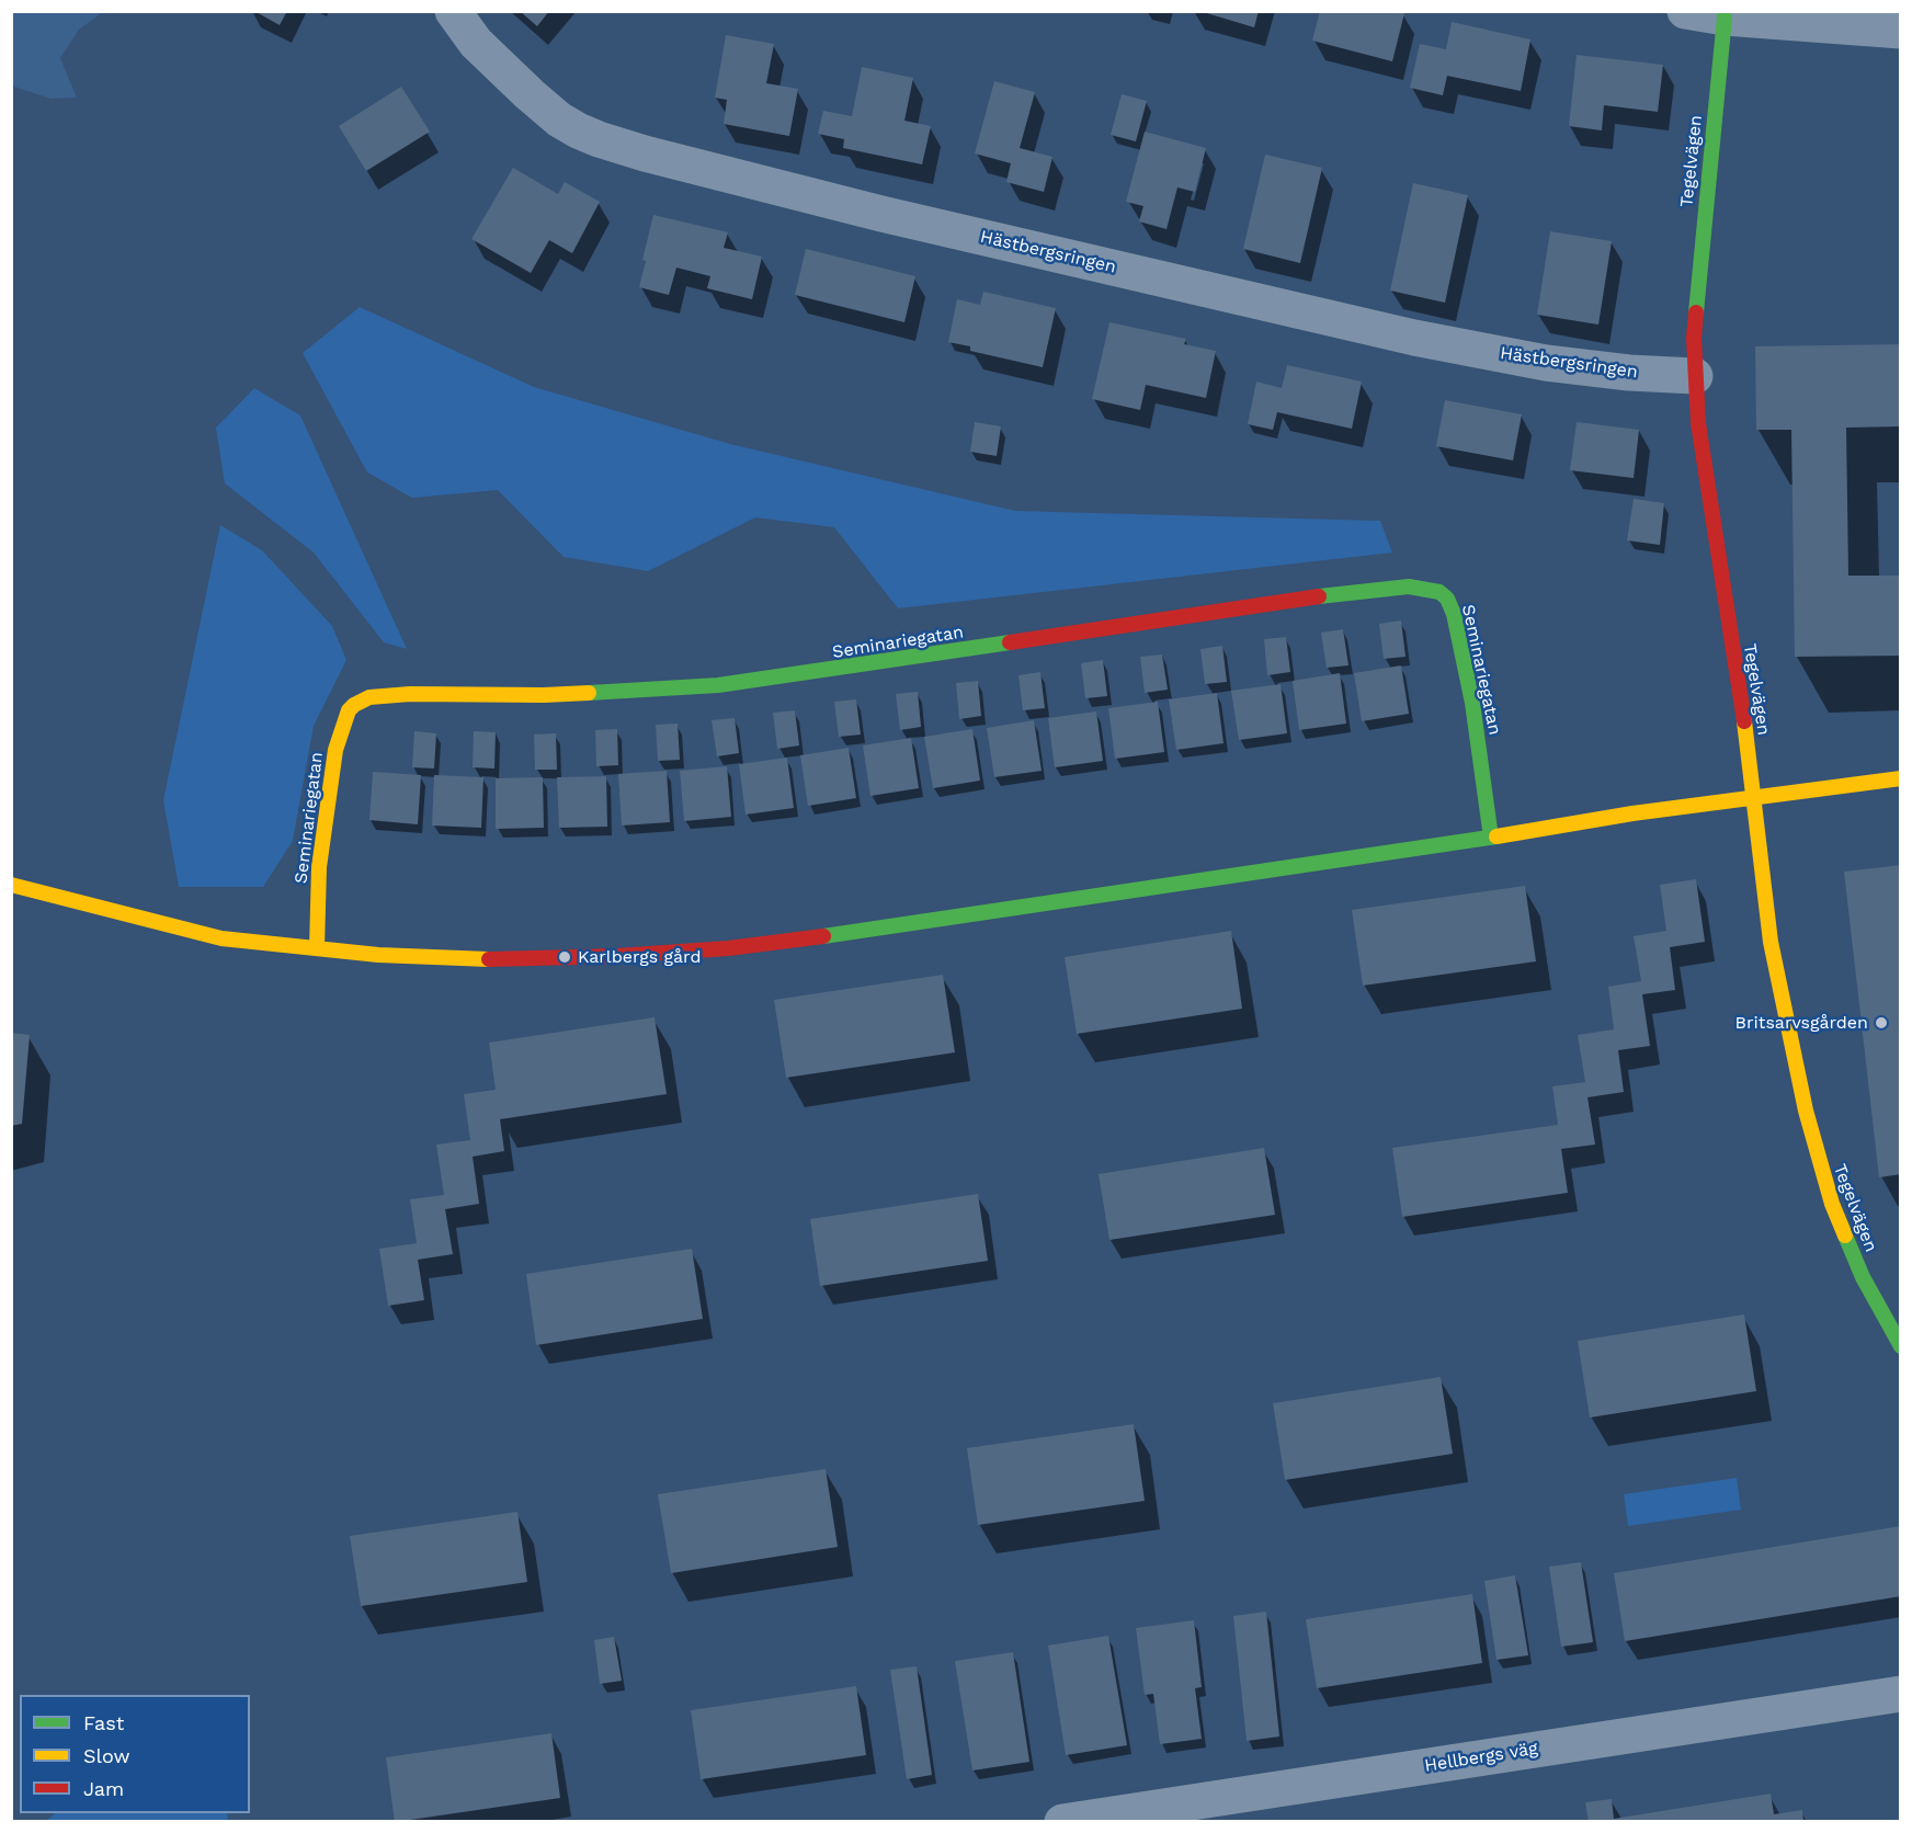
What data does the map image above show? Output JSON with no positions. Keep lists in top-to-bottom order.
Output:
{
  "streets": {
    "street": [
      "Tegelvägen",
      "Hästbergsringen",
      "Seminariegatan",
      "Hellbergs väg"
    ]
  },
  "crossings": [
    ["Tegelvägen", "Hästbergsringen"]
  ],
  "places": ["Karlbergs gård", "Britsarvsgården"],
  "legend": ["Fast", "Slow", "Jam"]
}
